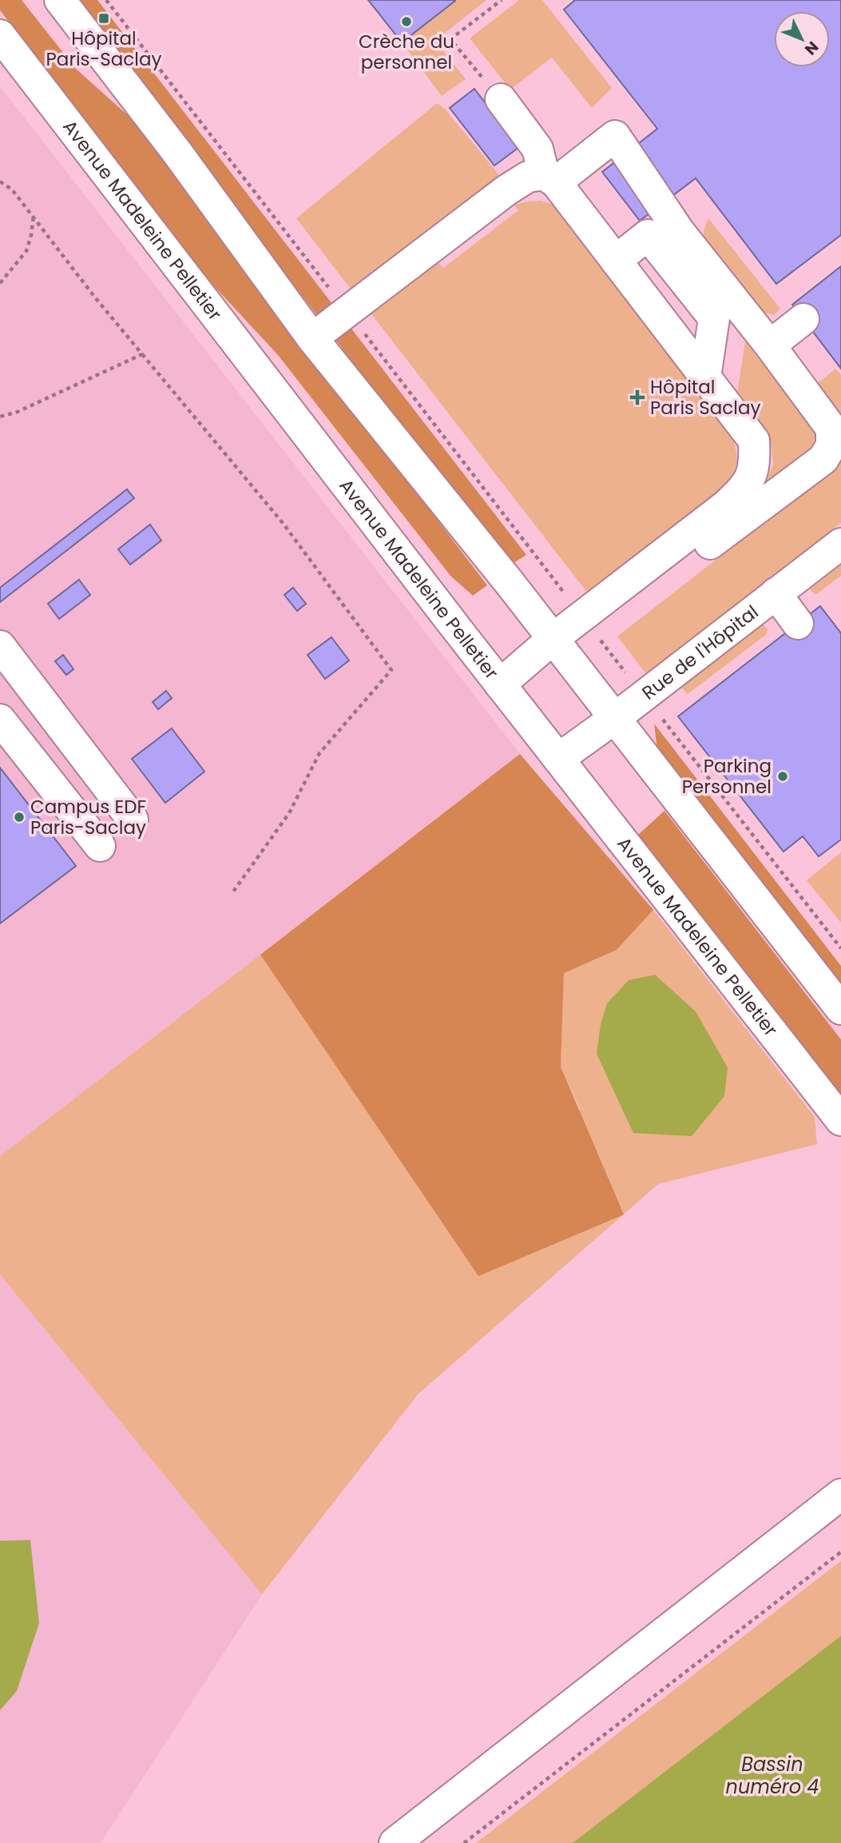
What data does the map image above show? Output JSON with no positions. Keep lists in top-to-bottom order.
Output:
{
  "streets": {
    "street": ["Avenue Madeleine Pelletier", "Rue de l'Hôpital"]
  },
  "crossings": [
    ["Avenue Madeleine Pelletier", "Rue de l'Hôpital"]
  ],
  "water": ["Bassin numéro 4"],
  "places": {
    "transit": ["Hôpital Paris-Saclay"],
    "other": ["Crèche du personnel", "Parking Personnel", "Campus EDF Paris-Saclay"],
    "health": ["Hôpital Paris Saclay"]
  },
  "north": "bottom right"
}
